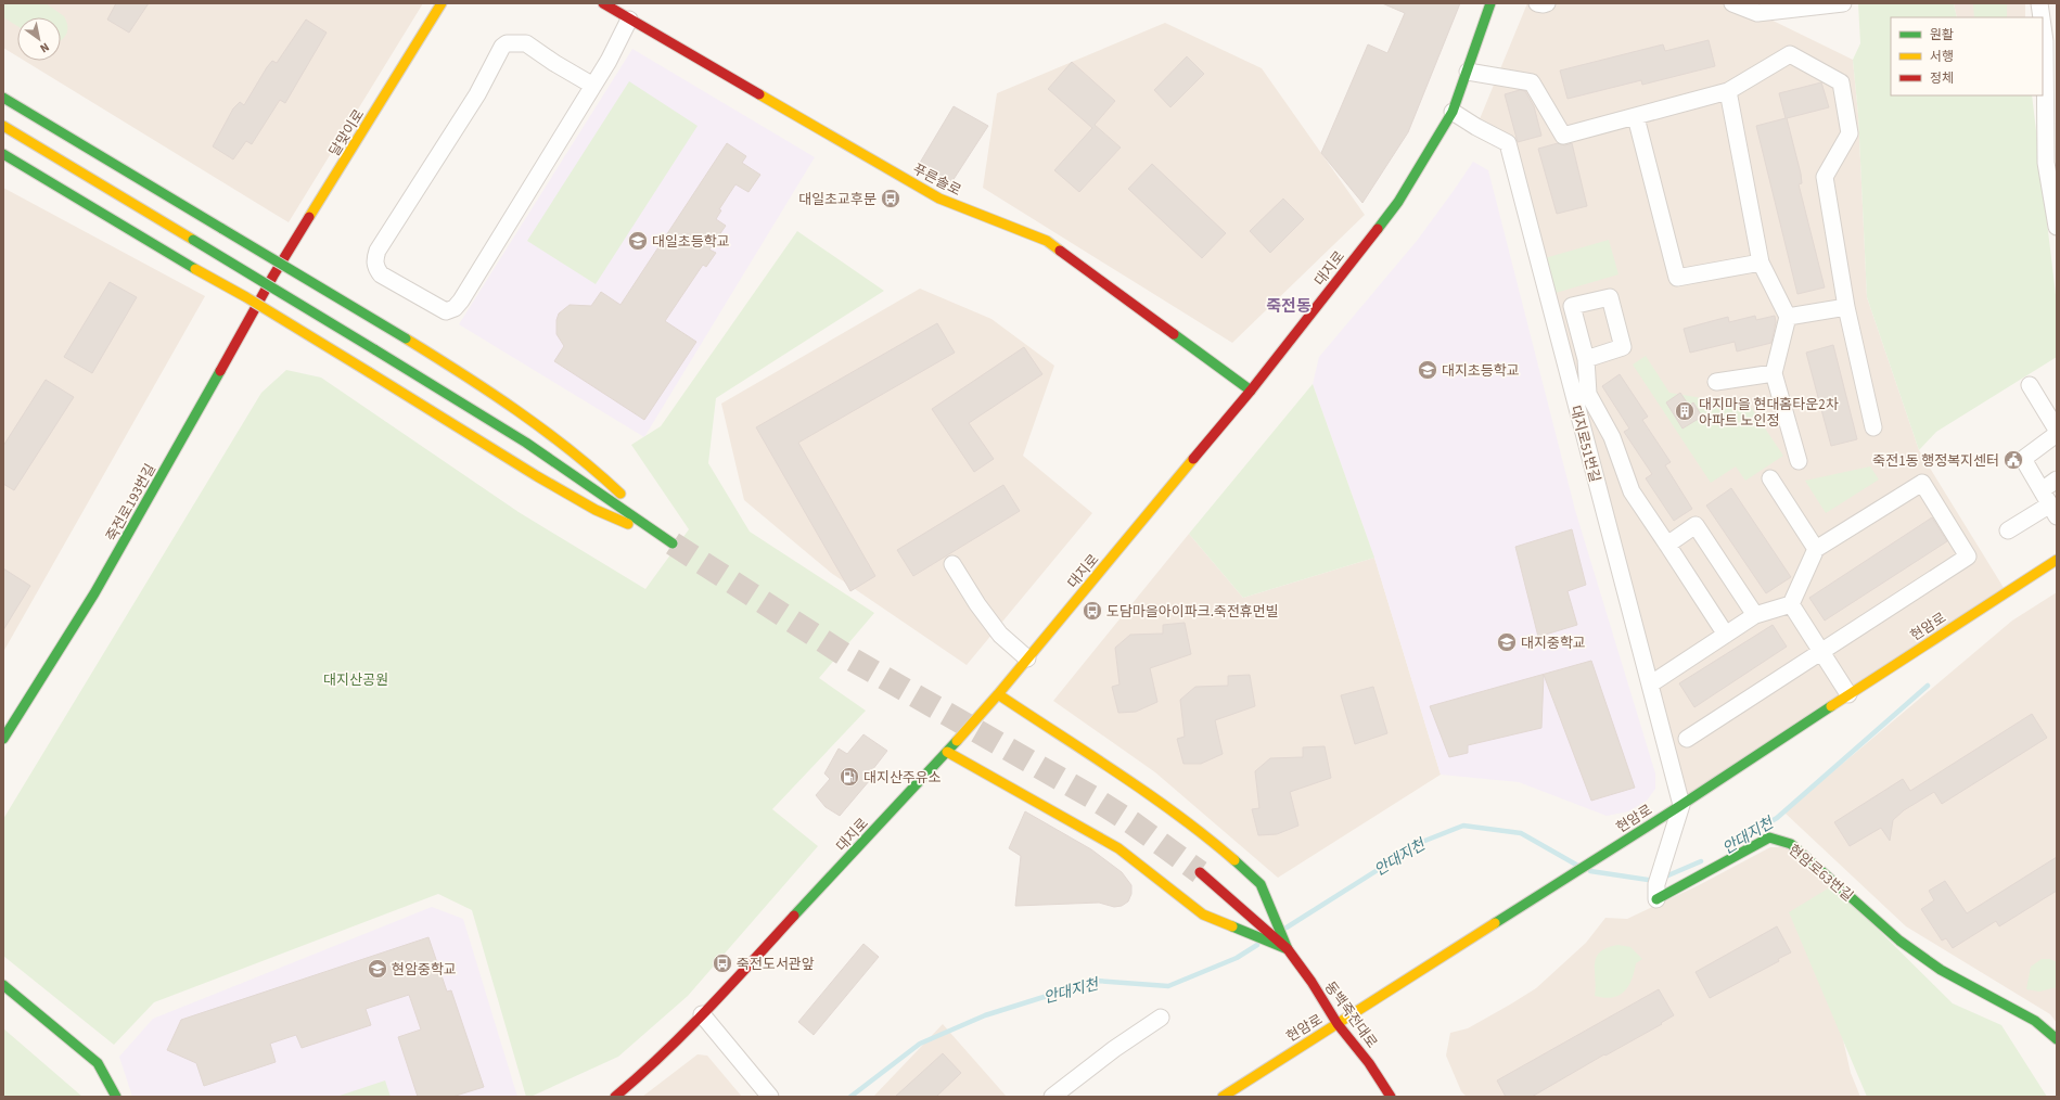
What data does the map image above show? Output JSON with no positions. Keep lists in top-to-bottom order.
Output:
{
  "streets": {
    "street": [
      "달맞이로",
      "푸른솔로",
      "대지로",
      "대지로51번길",
      "죽전로193번길",
      "현암로",
      "현암로63번길",
      "동백죽전대로"
    ]
  },
  "crossings": [
    ["달맞이로", "죽전로193번길"],
    ["푸른솔로", "대지로"],
    ["대지로", "대지로51번길"],
    ["대지로51번길", "현암로"],
    ["대지로51번길", "현암로63번길"],
    ["현암로", "현암로63번길"],
    ["현암로", "동백죽전대로"]
  ],
  "districts": ["죽전동"],
  "water": ["안대지천"],
  "parks": ["대지산공원"],
  "places": {
    "bus stop": ["대일초교후문", "도담마을아이파크.죽전휴먼빌", "죽전도서관앞"],
    "school or university": [
      "대일초등학교",
      "대지초등학교",
      "대지중학교",
      "현암중학교"
    ],
    "building": ["대지마을 현대홈타운2차 아파트 노인정"],
    "public building": ["죽전1동 행정복지센터"],
    "fuel station": ["대지산주유소"]
  },
  "legend": ["원활", "서행", "정체"],
  "north": "bottom right"
}
